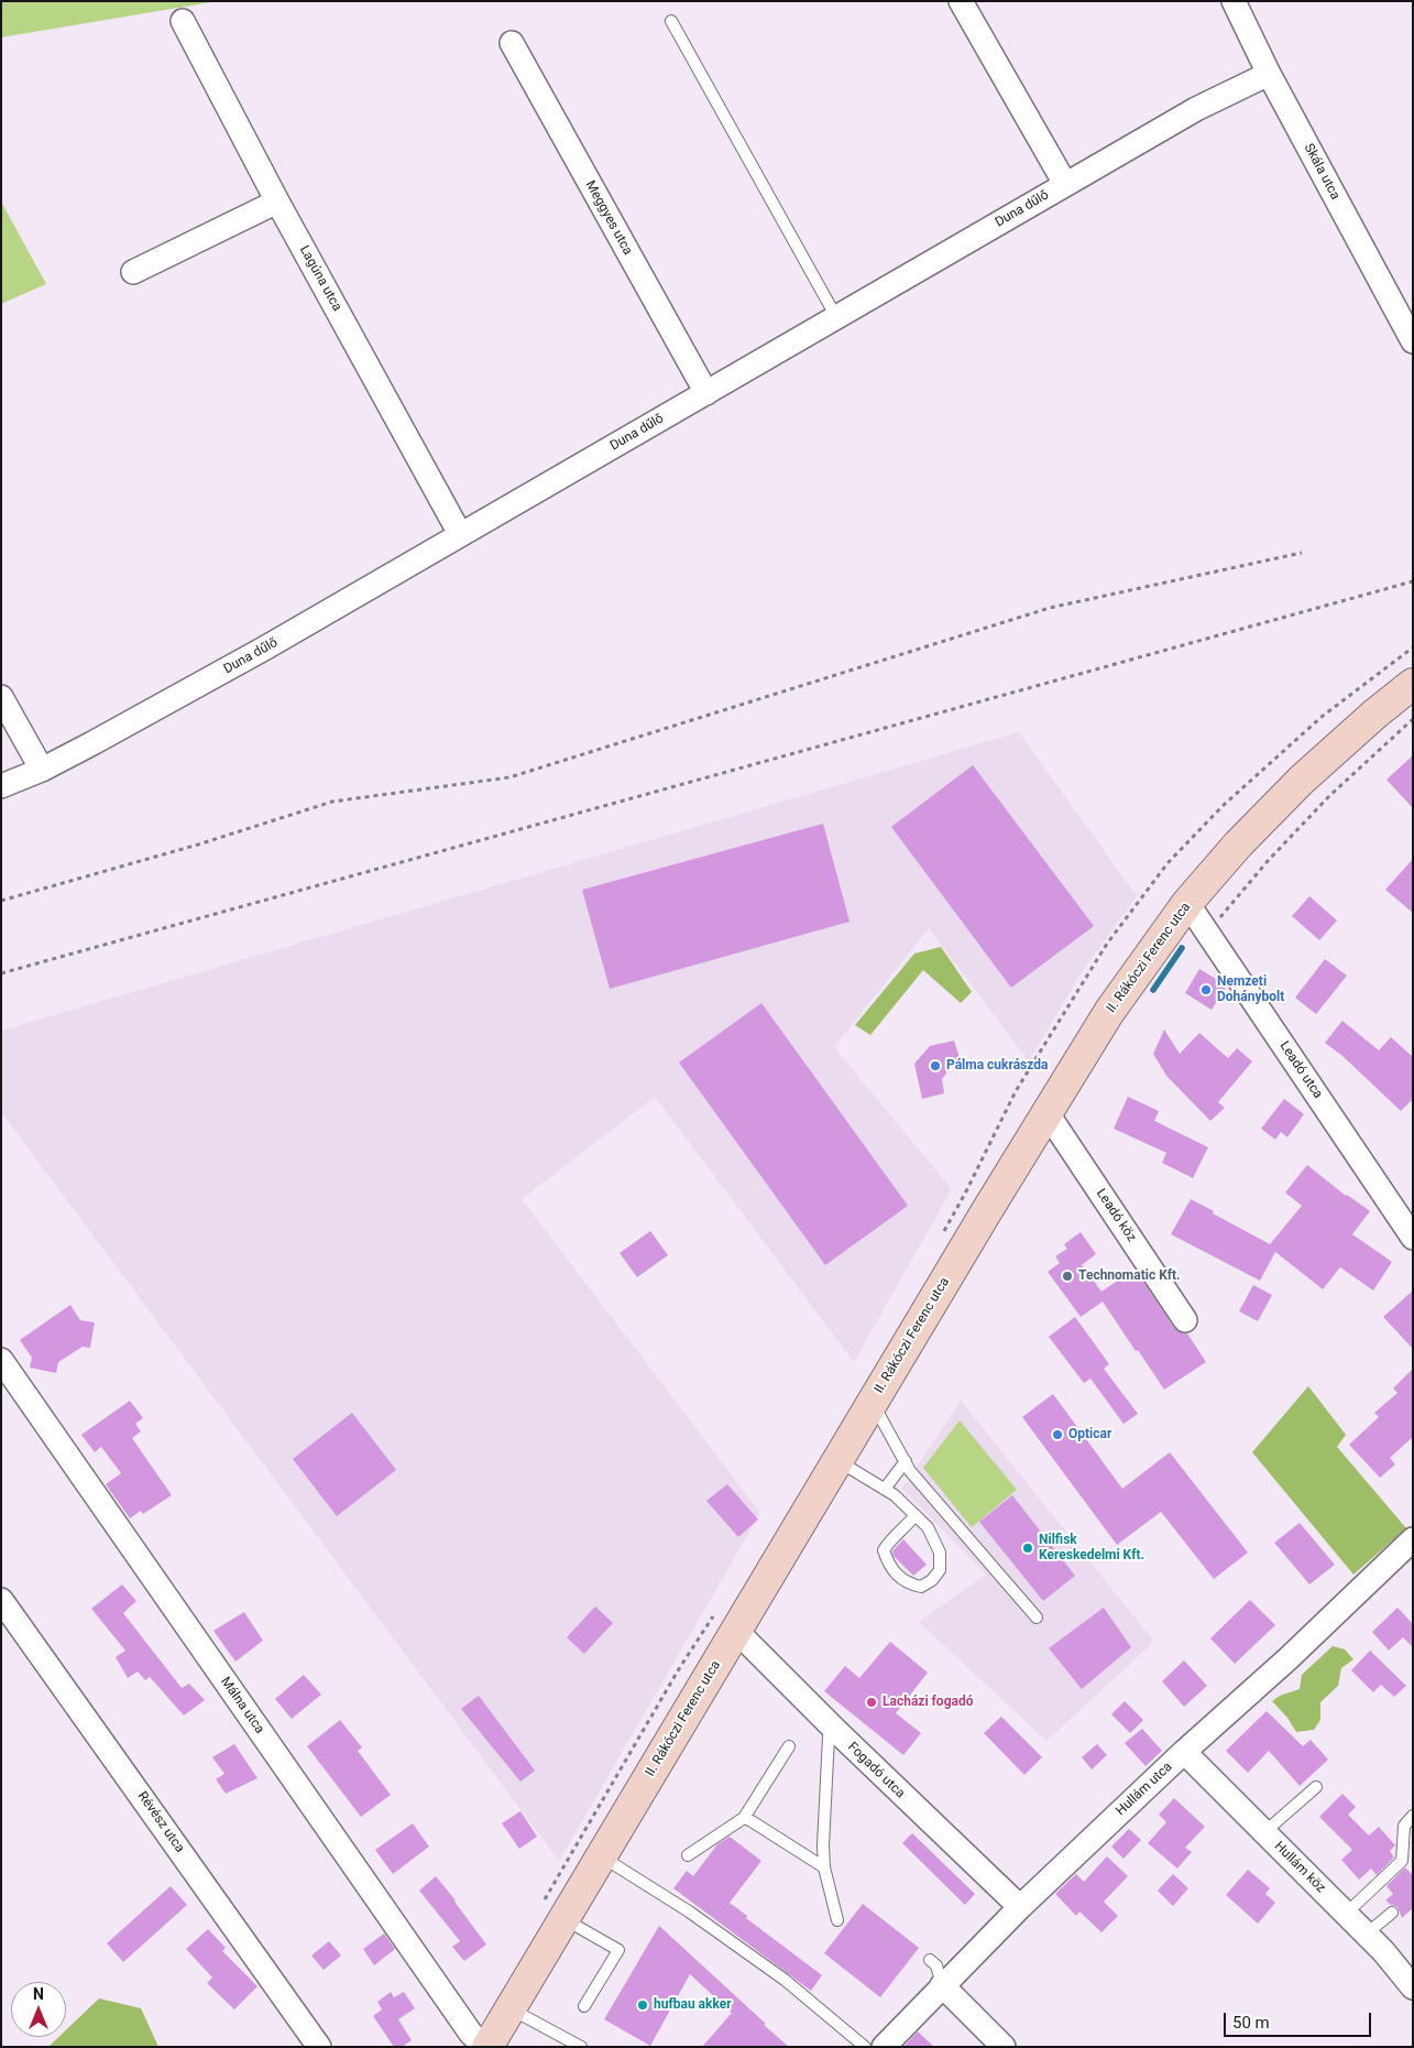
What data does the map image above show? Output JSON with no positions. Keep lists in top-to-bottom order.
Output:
{
  "streets": {
    "main road": ["II. Rákóczi Ferenc utca"],
    "street": [
      "Skála utca",
      "Duna dűlő",
      "Meggyes utca",
      "Lagúna utca",
      "Leadó utca",
      "Leadó köz",
      "Málna utca",
      "Fogadó utca",
      "Hullám utca",
      "Révész utca",
      "Hullám köz"
    ]
  },
  "crossings": [
    ["Skála utca", "Duna dűlő"],
    ["Duna dűlő", "Meggyes utca"],
    ["Duna dűlő", "Lagúna utca"],
    ["II. Rákóczi Ferenc utca", "Leadó utca"],
    ["II. Rákóczi Ferenc utca", "Leadó köz"],
    ["II. Rákóczi Ferenc utca", "Málna utca"],
    ["II. Rákóczi Ferenc utca", "Fogadó utca"],
    ["Fogadó utca", "Hullám utca"],
    ["Hullám utca", "Hullám köz"]
  ],
  "places": [
    "Nemzeti Dohánybolt",
    "Pálma cukrászda",
    "Technomatic Kft.",
    "Opticar",
    "Nilfisk Kereskedelmi Kft.",
    "Lacházi fogadó",
    "hufbau akker"
  ],
  "scale_bar": "50 m",
  "north": "top"
}
